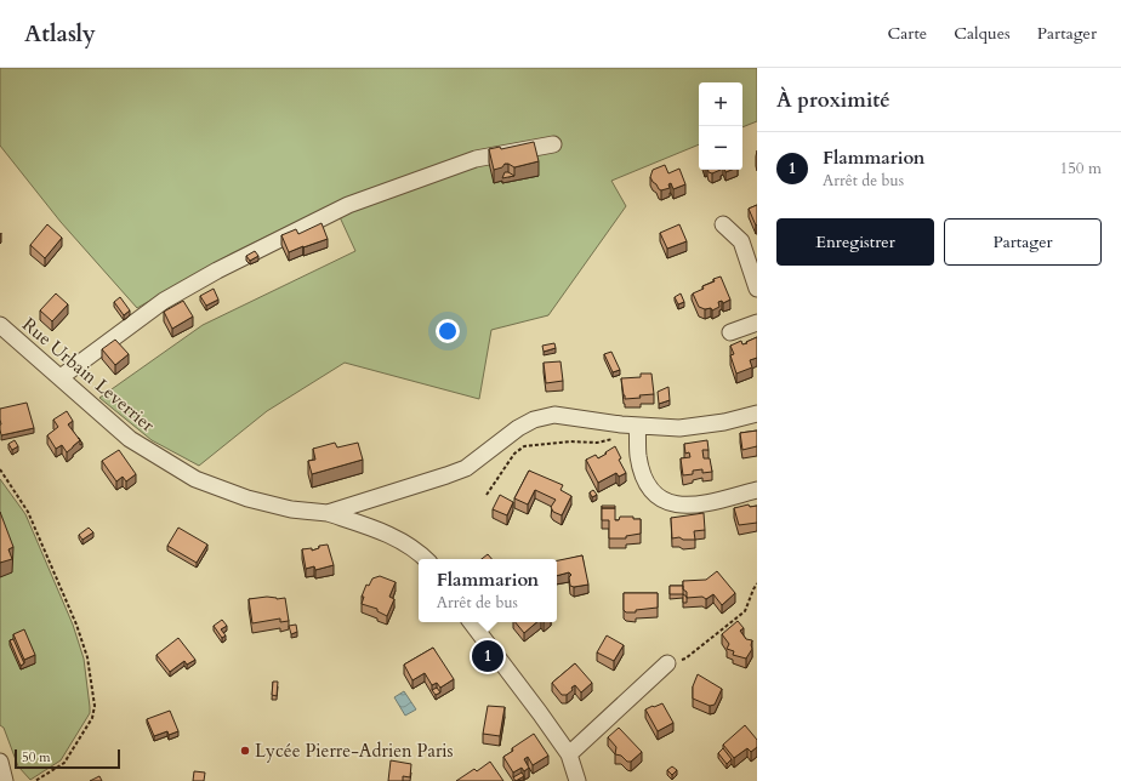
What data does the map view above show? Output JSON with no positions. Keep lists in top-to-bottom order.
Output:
{
  "streets": {
    "street": ["Rue Urbain Leverrier"]
  },
  "places": ["Lycée Pierre-Adrien Paris"],
  "scale_bar": "50 m",
  "page": {
    "header": "Atlasly",
    "nav": ["Carte", "Calques", "Partager"],
    "heading": "À proximité",
    "map_buttons": ["+", "−"],
    "list": [
      {
        "mark": "1",
        "name": "Flammarion",
        "note": "Arrêt de bus",
        "value": "150 m"
      }
    ],
    "buttons": ["Enregistrer", "Partager"],
    "popup": ["Flammarion", "Arrêt de bus"],
    "pins": "1",
    "scale": "50 m"
  }
}
